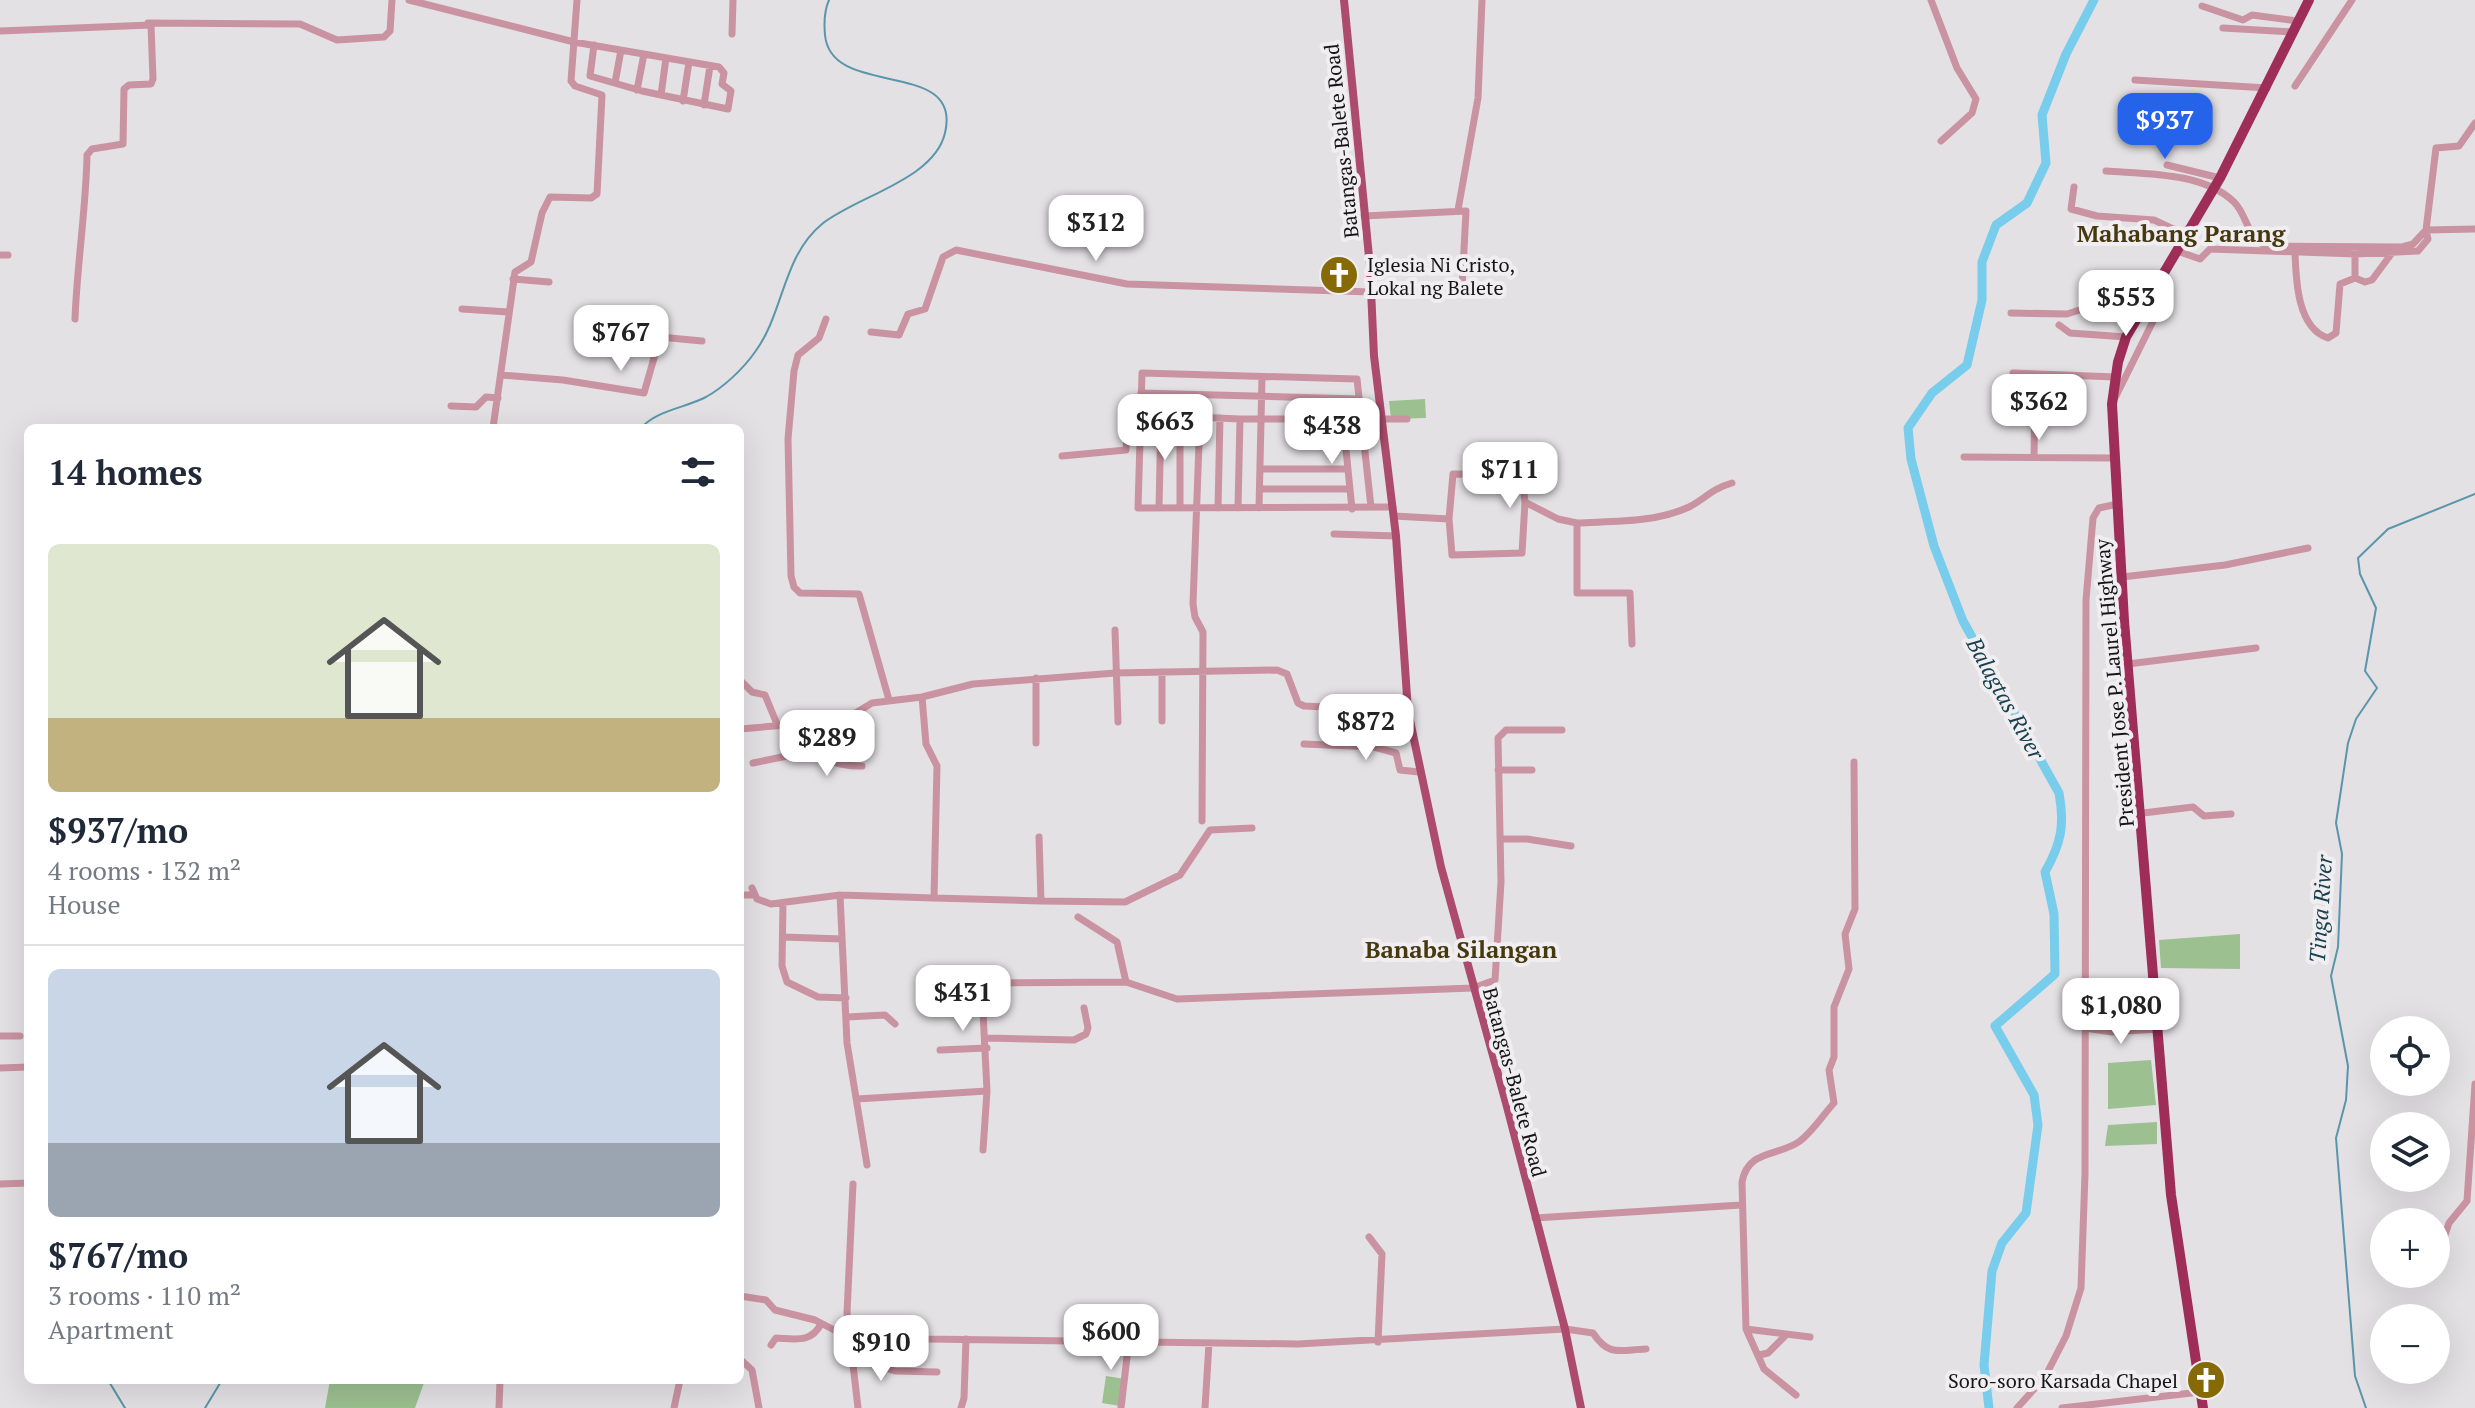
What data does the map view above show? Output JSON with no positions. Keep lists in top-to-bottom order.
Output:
{
  "streets": {
    "highway": ["President Jose P. Laurel Highway"],
    "main road": ["Batangas-Balete Road"]
  },
  "districts": ["Mahabang Parang", "Banaba Silangan"],
  "water": ["Balagtas River", "Tinga River"],
  "places": {
    "church": ["Iglesia Ni Cristo, Lokal ng Balete", "Soro-soro Karsada Chapel"]
  },
  "page": {
    "price": [
      "$937",
      "$312",
      "$553",
      "$767",
      "$362",
      "$663",
      "$438",
      "$711",
      "$872",
      "$289",
      "$431",
      "$1,080",
      "$600",
      "$910"
    ],
    "heading": "14 homes",
    "list": [
      {
        "name": "$937/mo",
        "note": "4 rooms · 132 m² · House"
      },
      {
        "name": "$767/mo",
        "note": "3 rooms · 110 m² · Apartment"
      }
    ],
    "map_buttons": ["+", "−"]
  }
}
